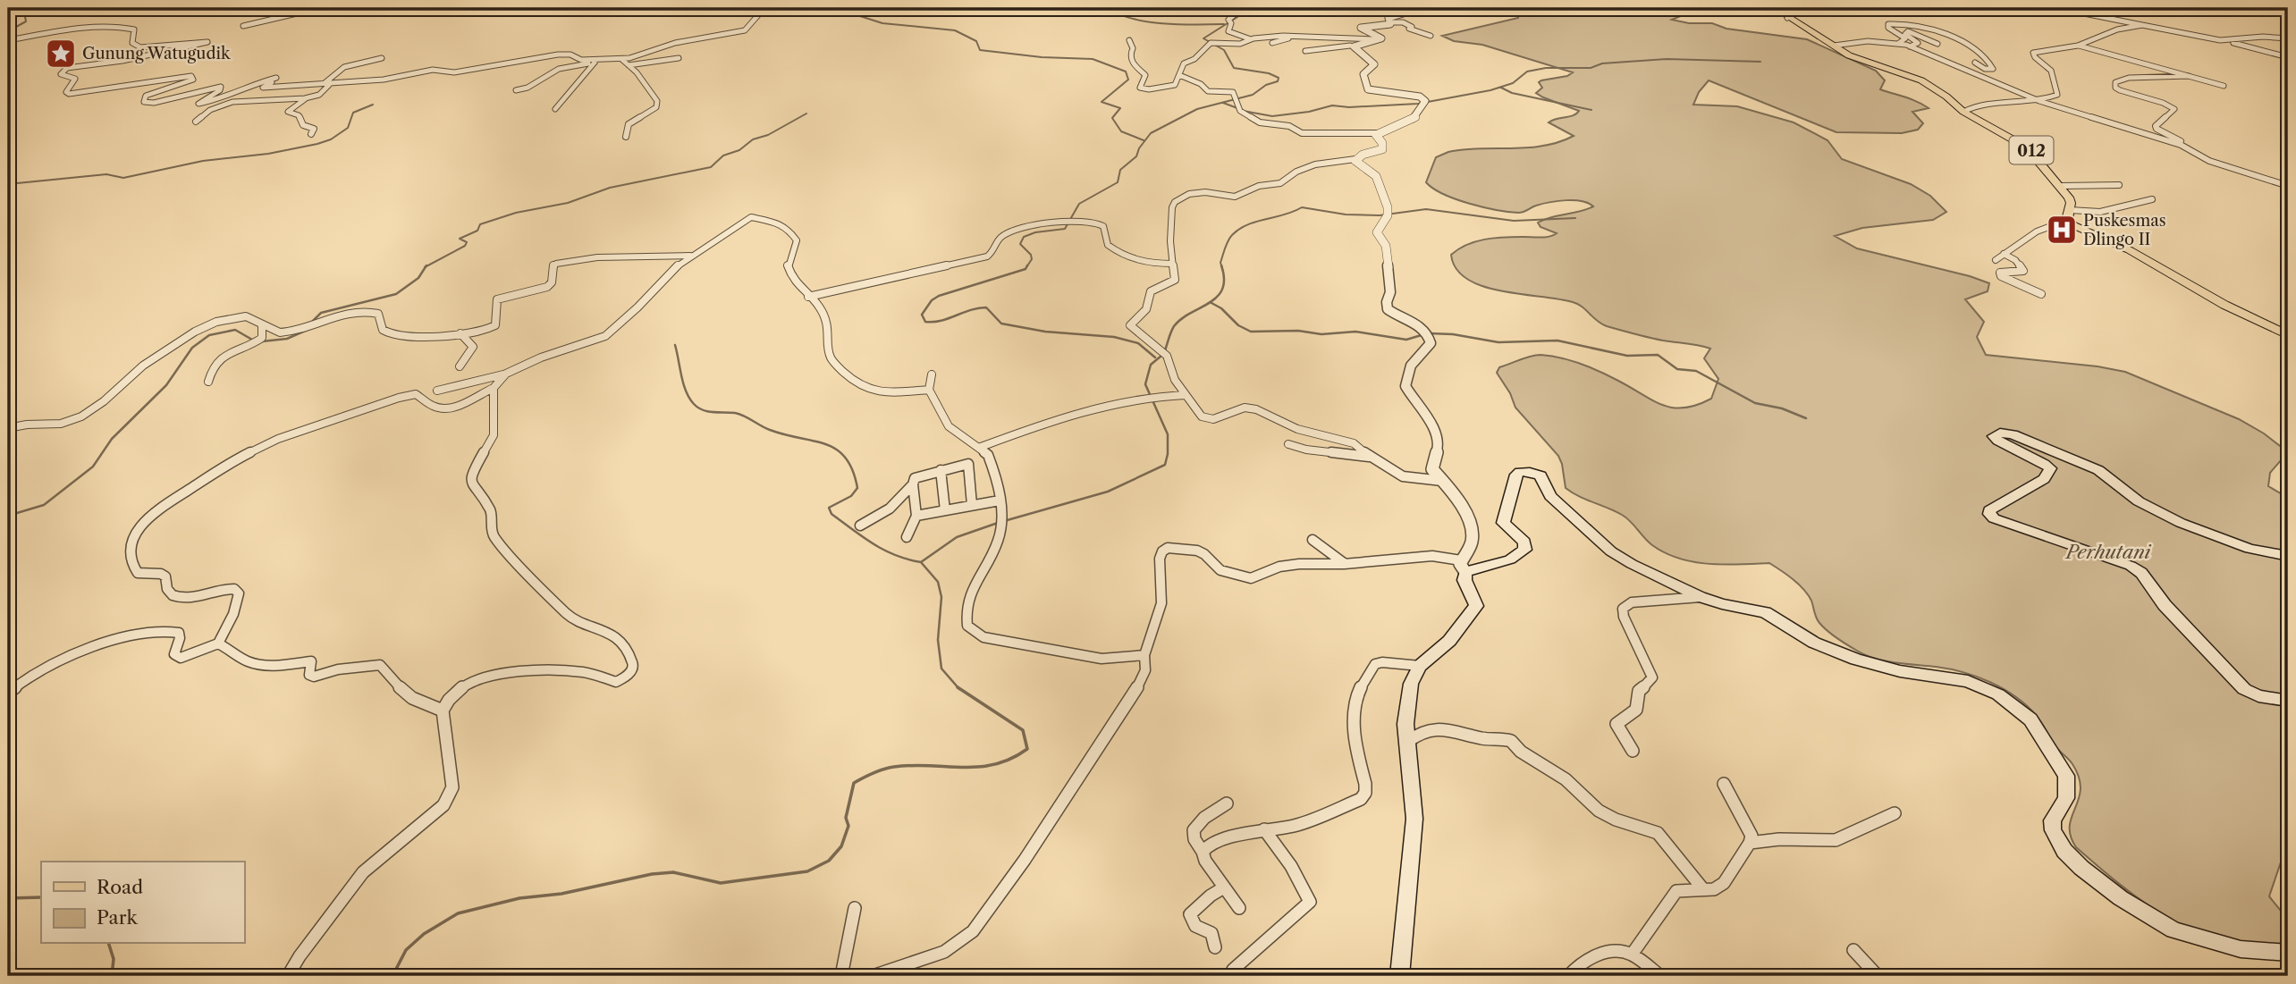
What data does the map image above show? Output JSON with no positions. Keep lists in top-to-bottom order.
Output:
{
  "streets": {
    "main road": ["012"]
  },
  "parks": ["Perhutani"],
  "places": {
    "place": ["Gunung Watugudik"],
    "hospital": ["Puskesmas Dlingo II"]
  },
  "legend": ["Road", "Park"]
}
